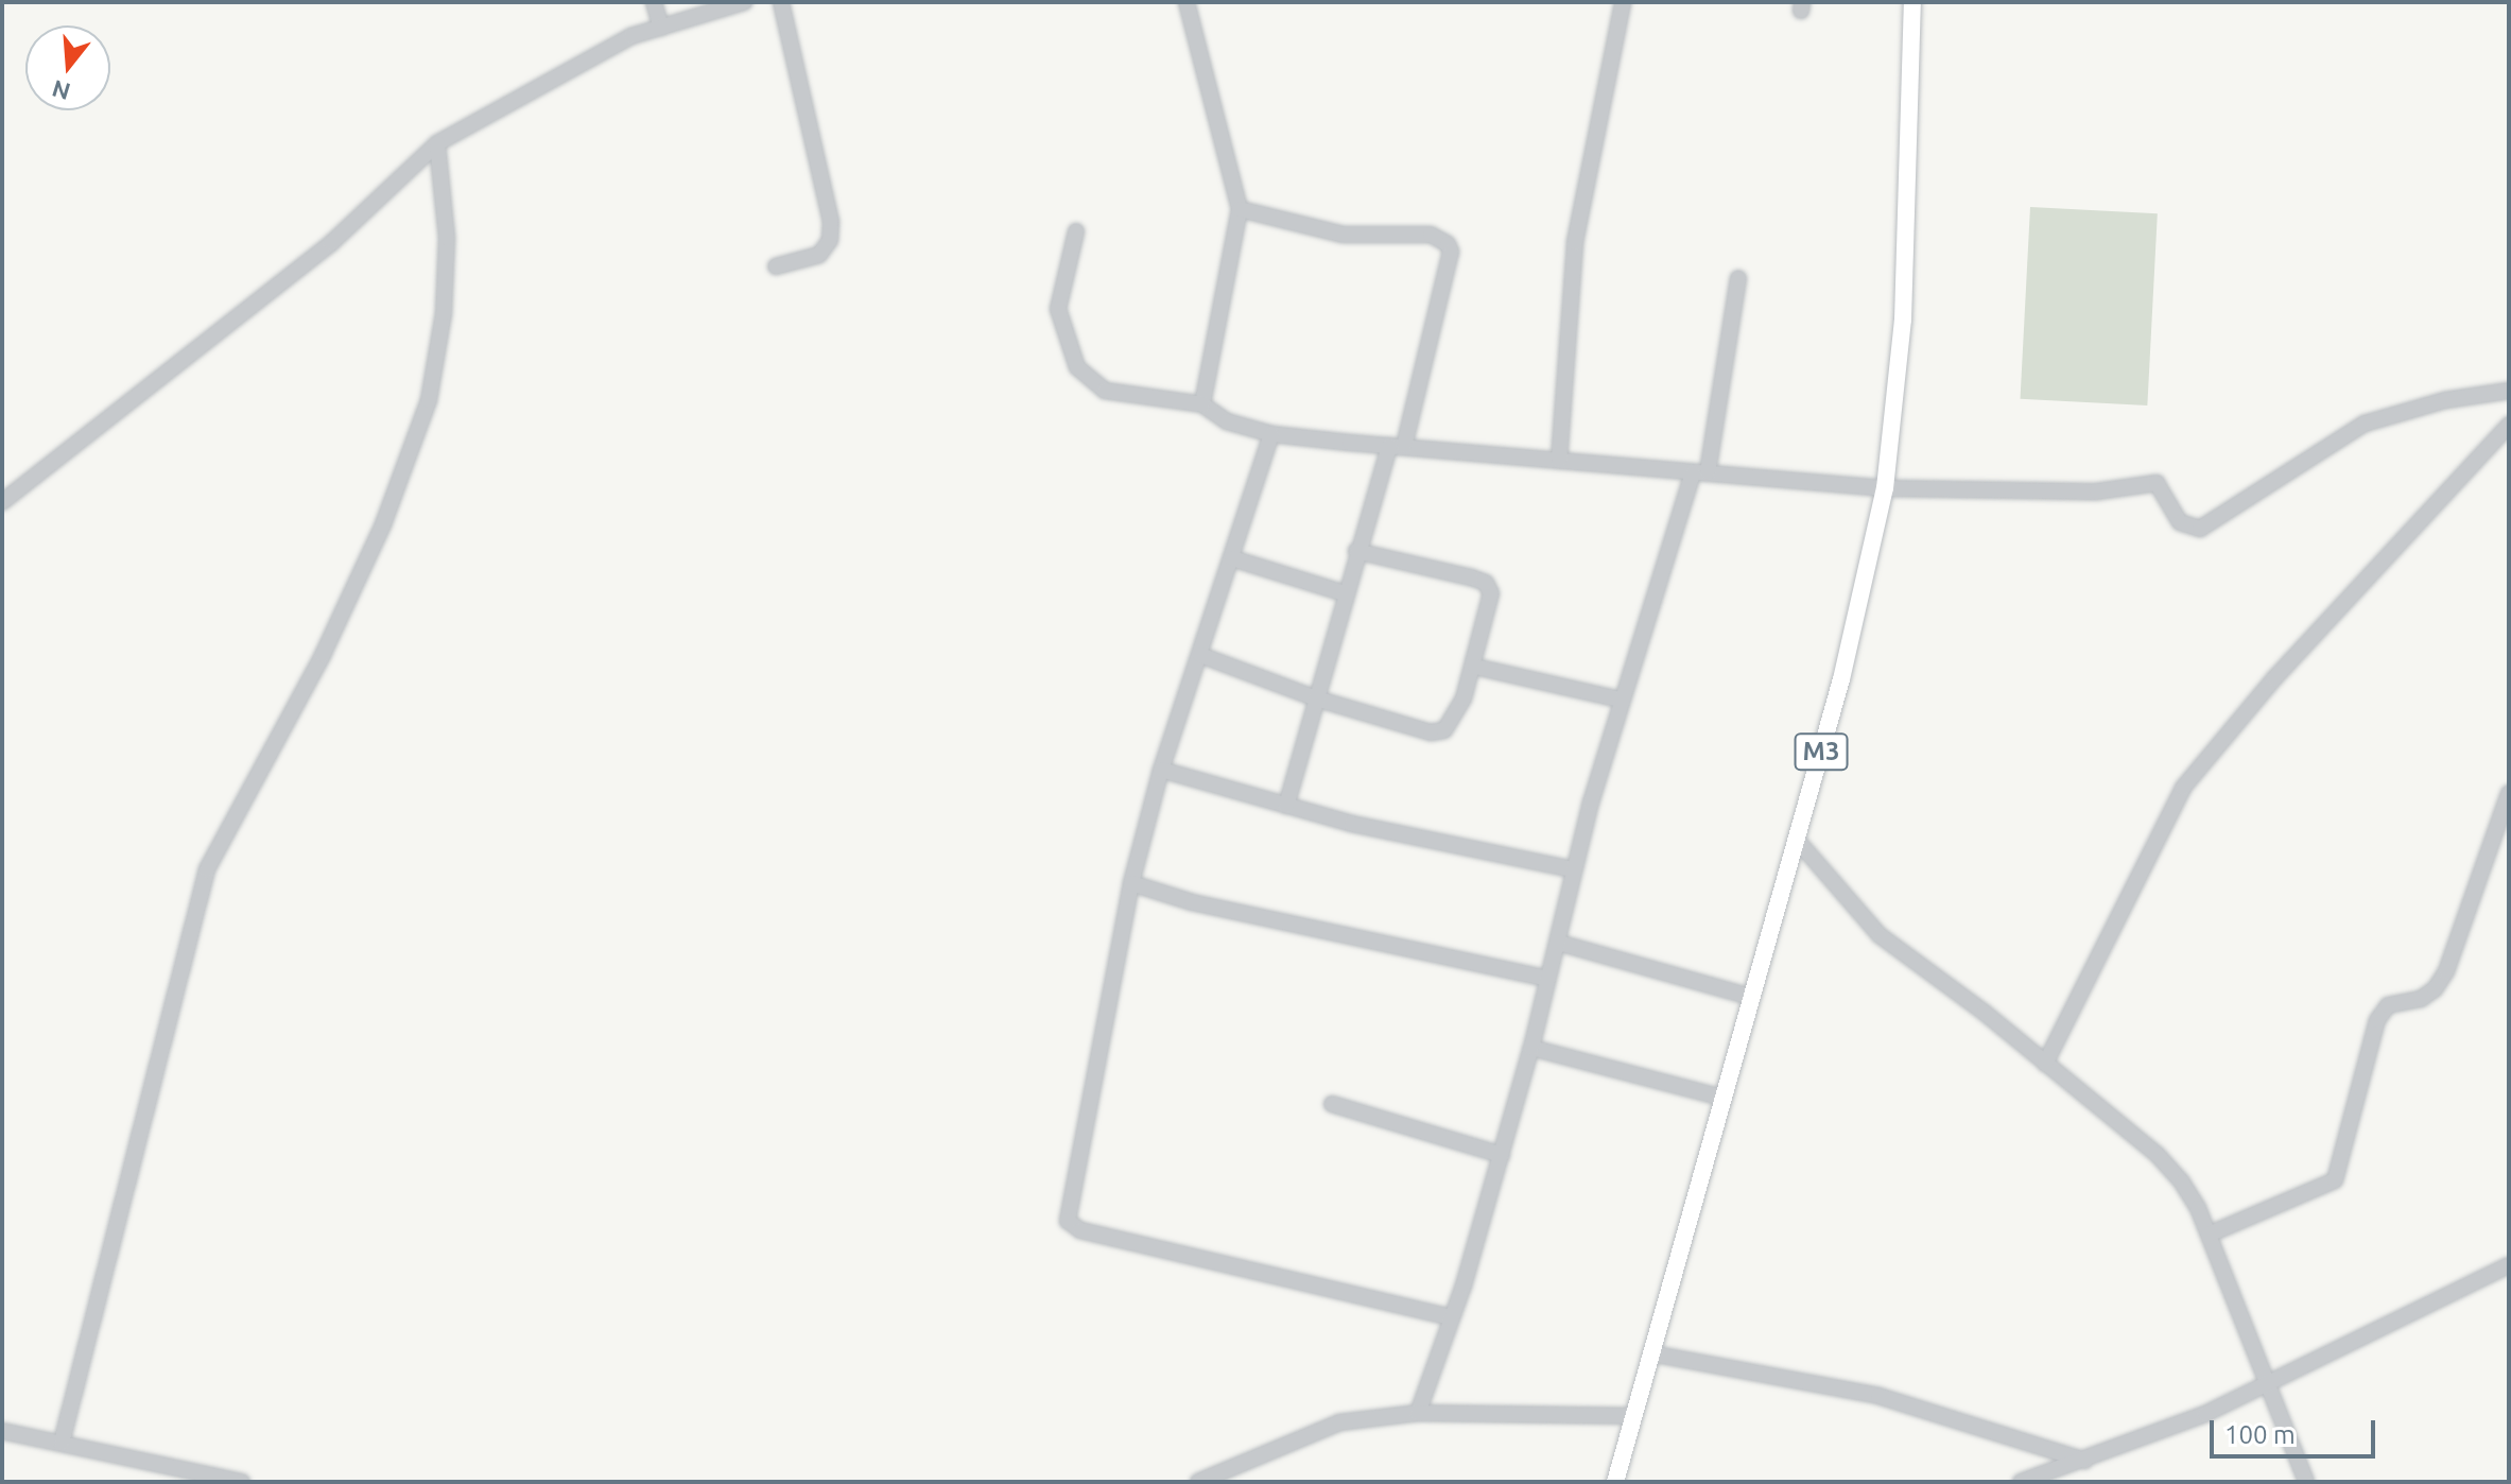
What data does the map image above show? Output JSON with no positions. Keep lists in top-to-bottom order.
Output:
{
  "streets": {
    "main road": ["M3"]
  },
  "scale_bar": "100 m",
  "north": "bottom"
}
